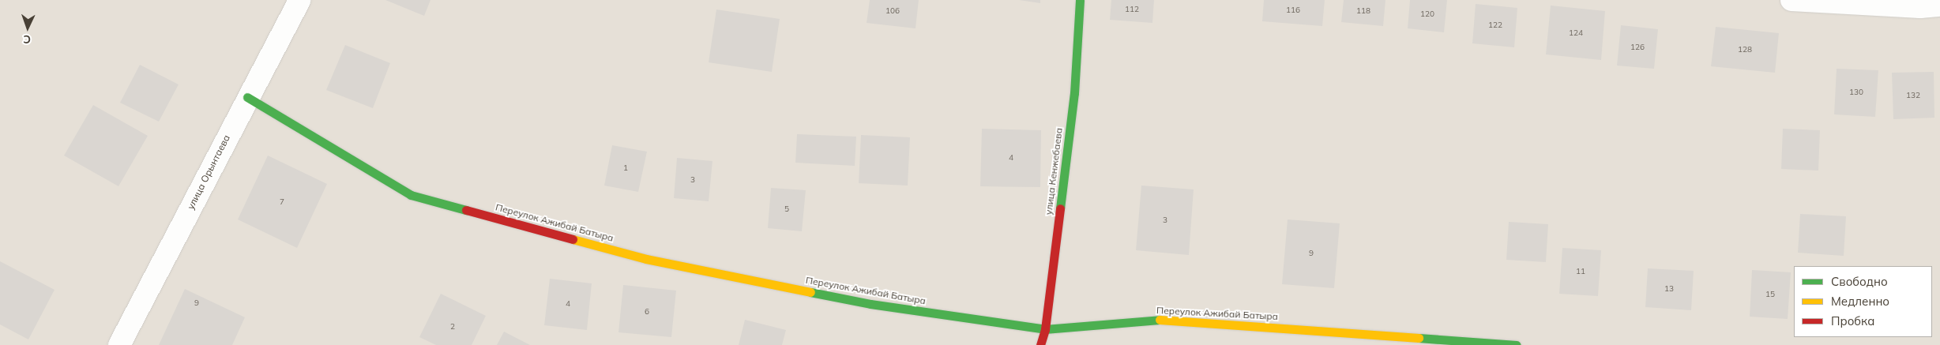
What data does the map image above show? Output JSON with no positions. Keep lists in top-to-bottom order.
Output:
{
  "streets": {
    "street": ["улица Кенжебаева", "улица Орынтаева", "Переулок Ажибай Батыра"]
  },
  "crossings": [
    ["улица Кенжебаева", "Переулок Ажибай Батыра"],
    ["улица Орынтаева", "Переулок Ажибай Батыра"]
  ],
  "house_numbers": [
    "112",
    "116",
    "106",
    "118",
    "120",
    "122",
    "124",
    "126",
    "128",
    "130",
    "132",
    "4",
    "1",
    "3",
    "7",
    "5",
    "3",
    "9",
    "11",
    "13",
    "15",
    "9",
    "4",
    "6",
    "2"
  ],
  "legend": ["Свободно", "Медленно", "Пробка"],
  "north": "bottom"
}
